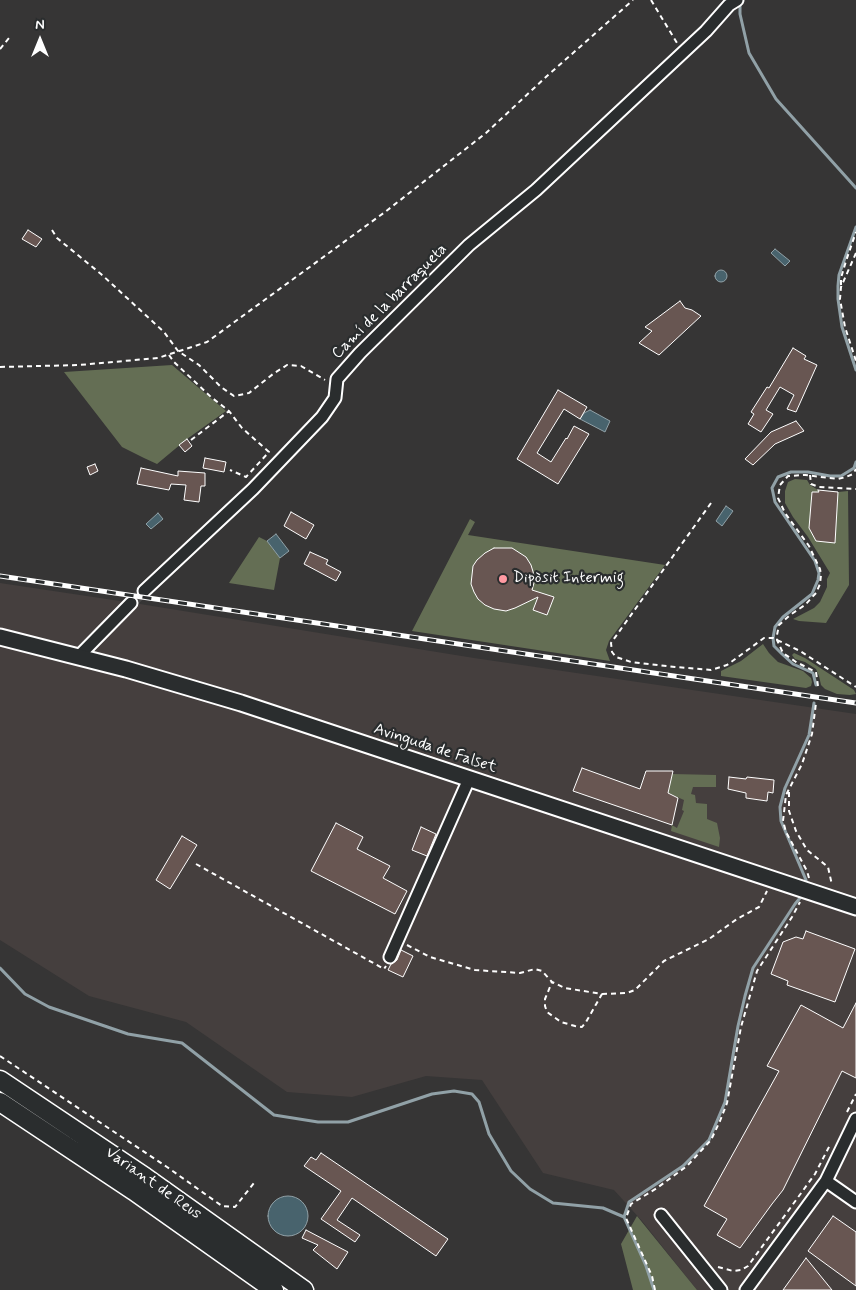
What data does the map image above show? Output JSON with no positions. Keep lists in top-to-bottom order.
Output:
{
  "streets": {
    "highway": ["Variant de Reus"],
    "main road": ["Avinguda de Falset"],
    "street": ["Camí de la barraqueta"]
  },
  "places": ["Dipòsit Intermig"],
  "north": "top"
}
